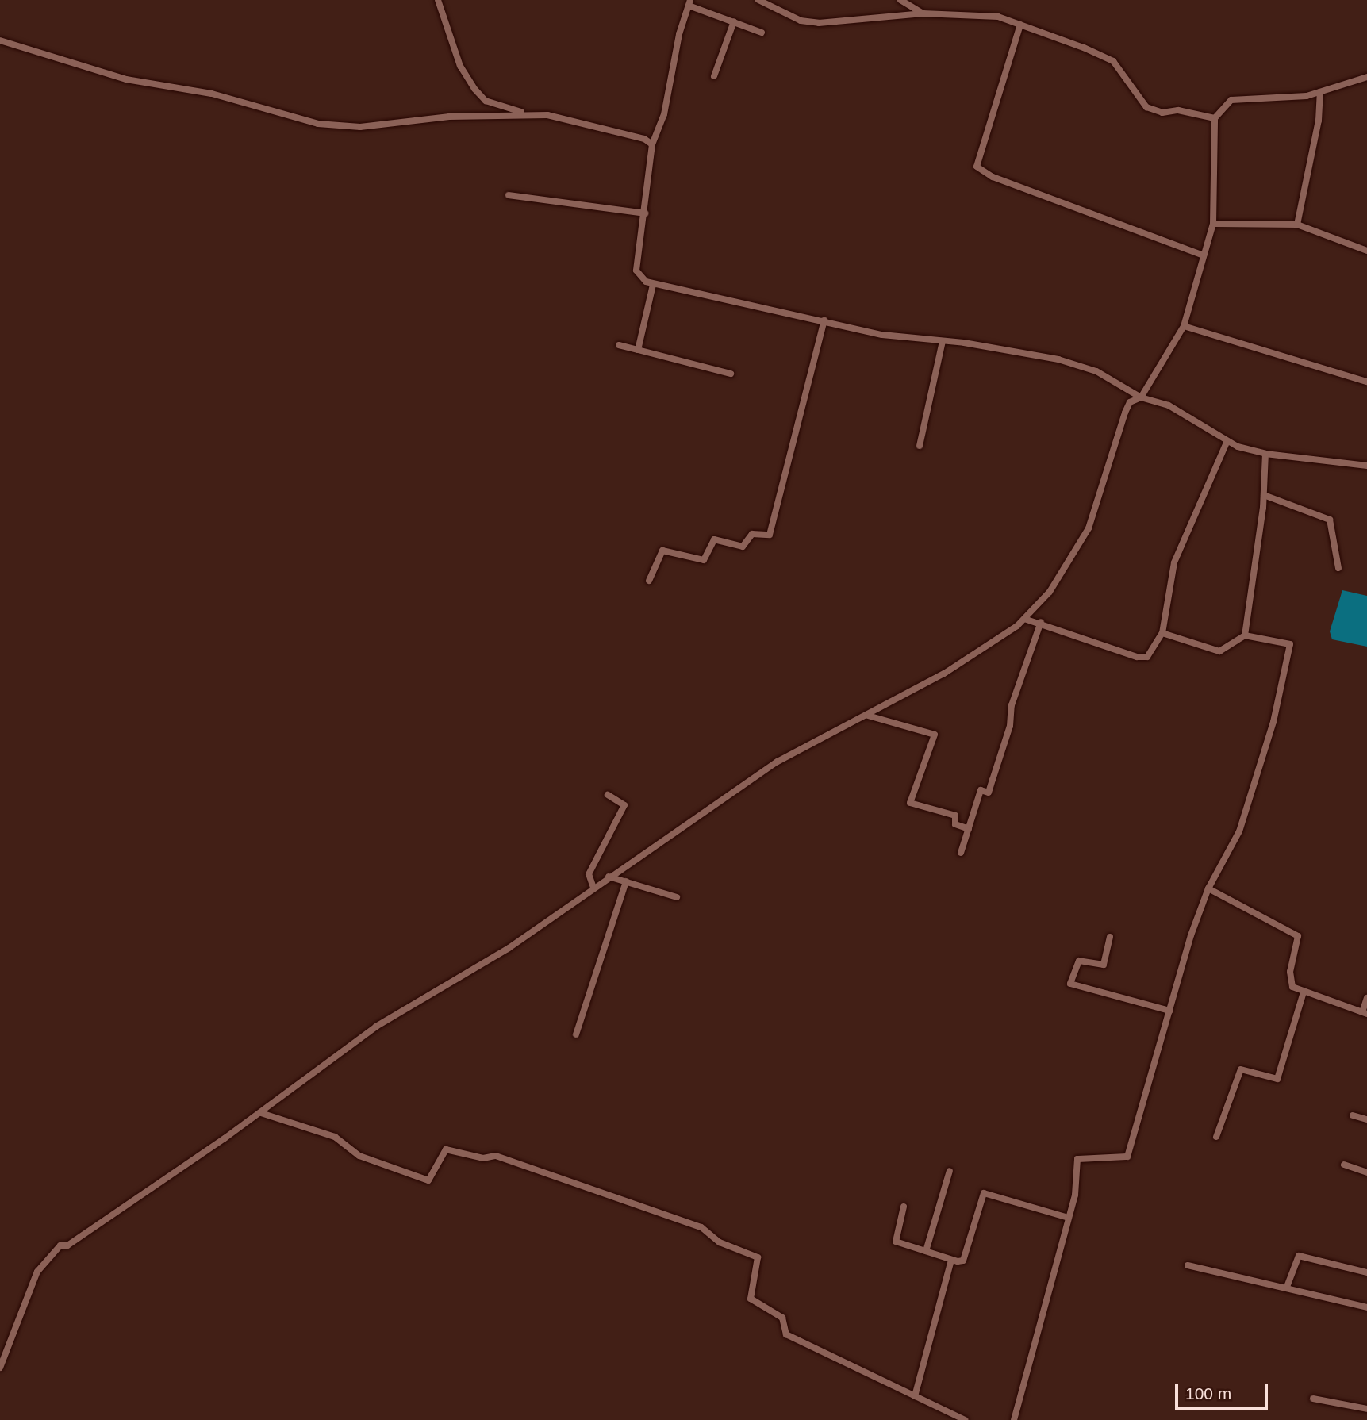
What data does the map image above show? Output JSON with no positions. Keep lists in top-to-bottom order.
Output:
{
  "scale_bar": "100 m"
}
